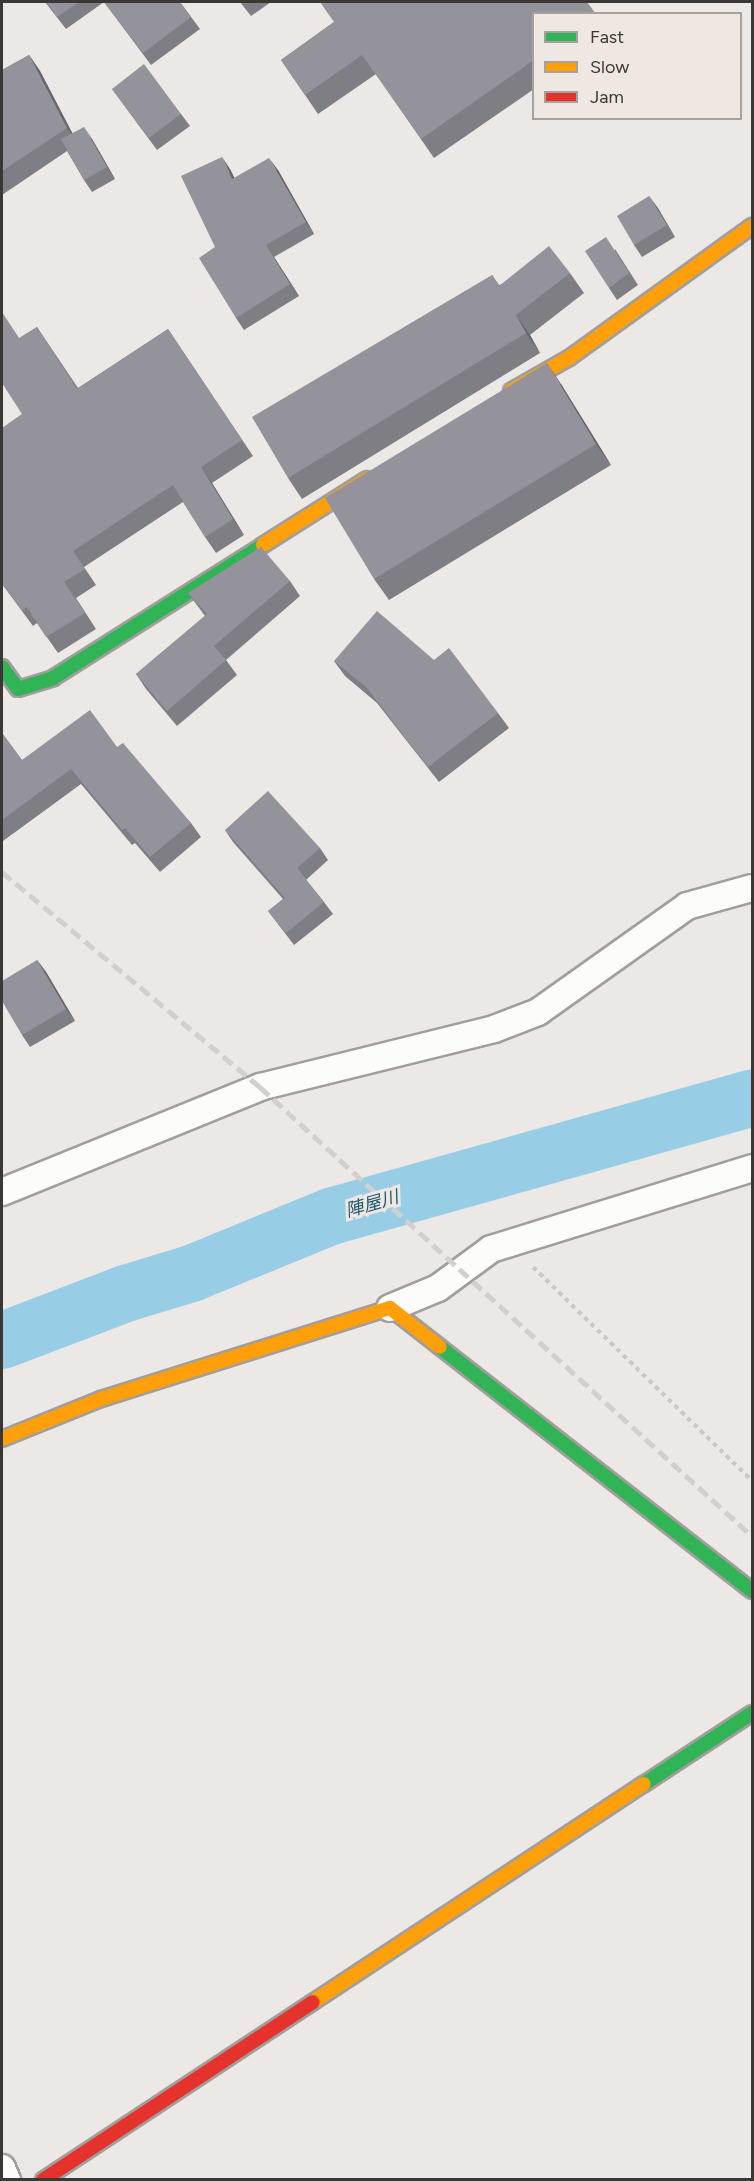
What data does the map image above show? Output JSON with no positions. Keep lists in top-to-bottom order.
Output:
{
  "water": ["陣屋川"],
  "legend": ["Fast", "Slow", "Jam"]
}
